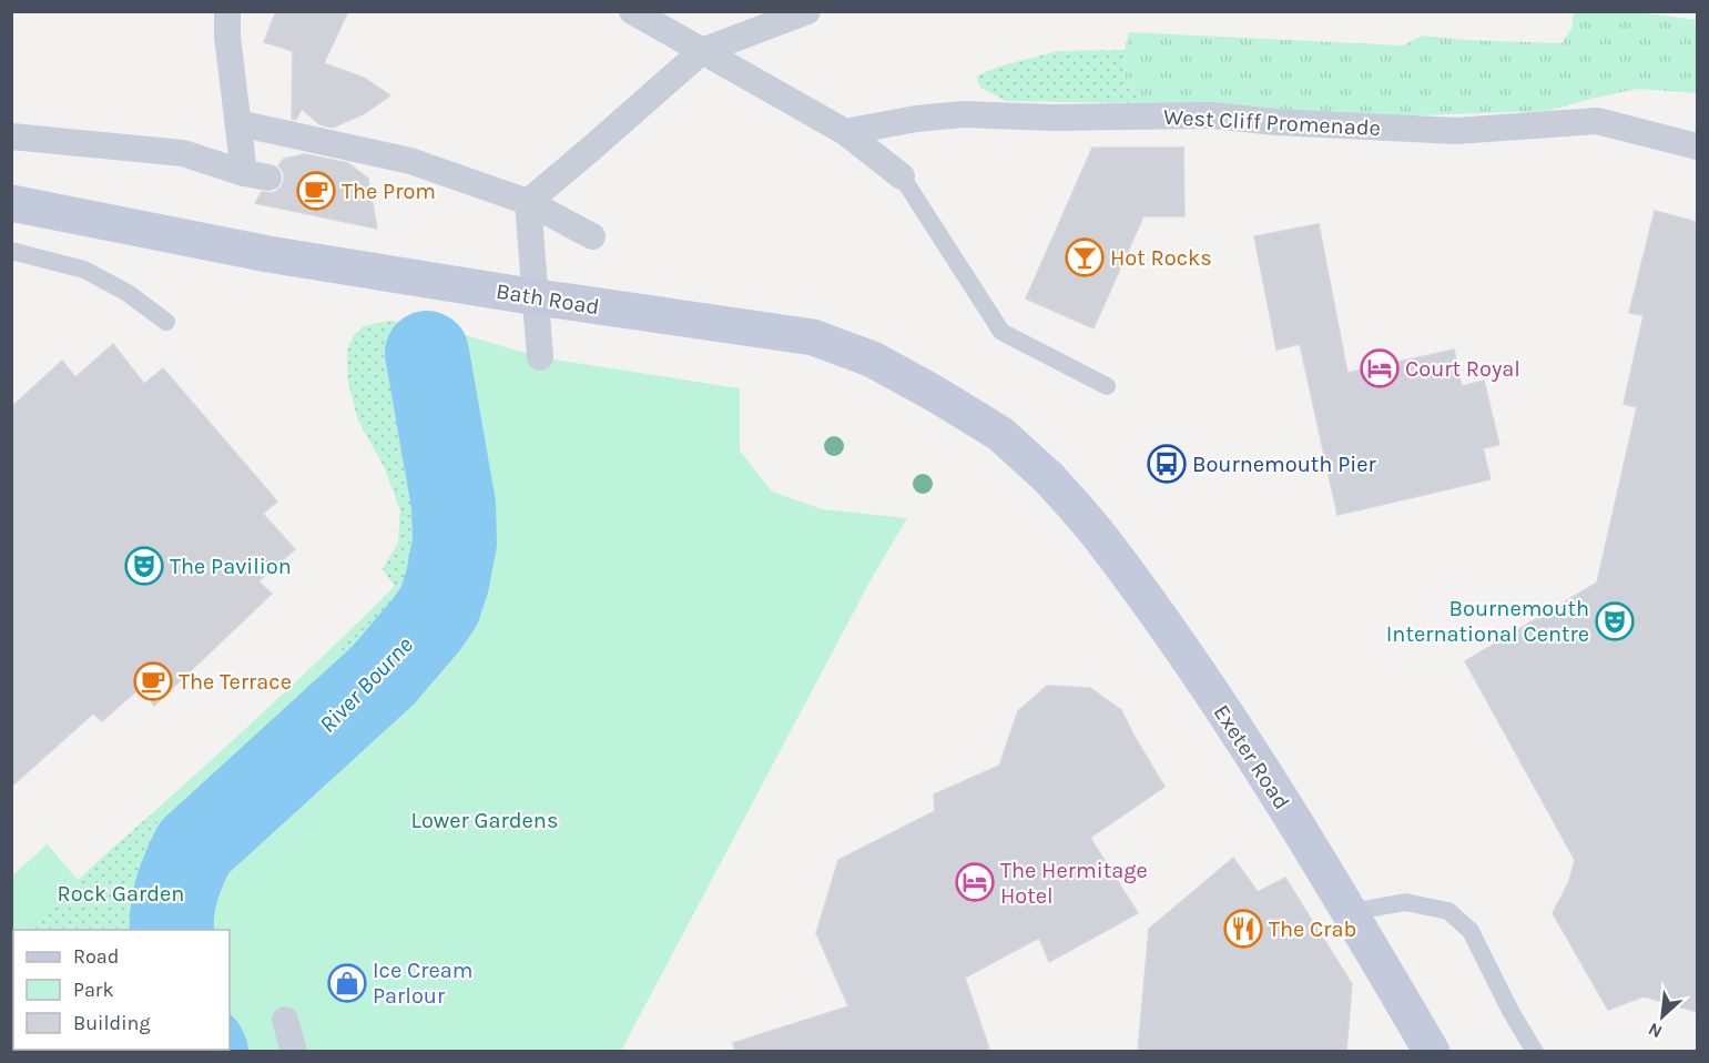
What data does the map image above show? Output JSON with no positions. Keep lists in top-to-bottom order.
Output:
{
  "streets": {
    "main road": ["Bath Road", "Exeter Road"],
    "street": ["West Cliff Promenade"]
  },
  "crossings": [
    ["Bath Road", "Exeter Road"]
  ],
  "water": ["River Bourne"],
  "parks": ["Lower Gardens", "Rock Garden"],
  "places": {
    "cafe": ["The Prom", "The Terrace"],
    "bar": ["Hot Rocks"],
    "hotel": ["Court Royal", "The Hermitage Hotel"],
    "bus stop": ["Bournemouth Pier"],
    "theatre": ["The Pavilion", "Bournemouth International Centre"],
    "restaurant": ["The Crab"],
    "shop": ["Ice Cream Parlour"]
  },
  "legend": ["Road", "Park", "Building"],
  "north": "bottom left"
}
